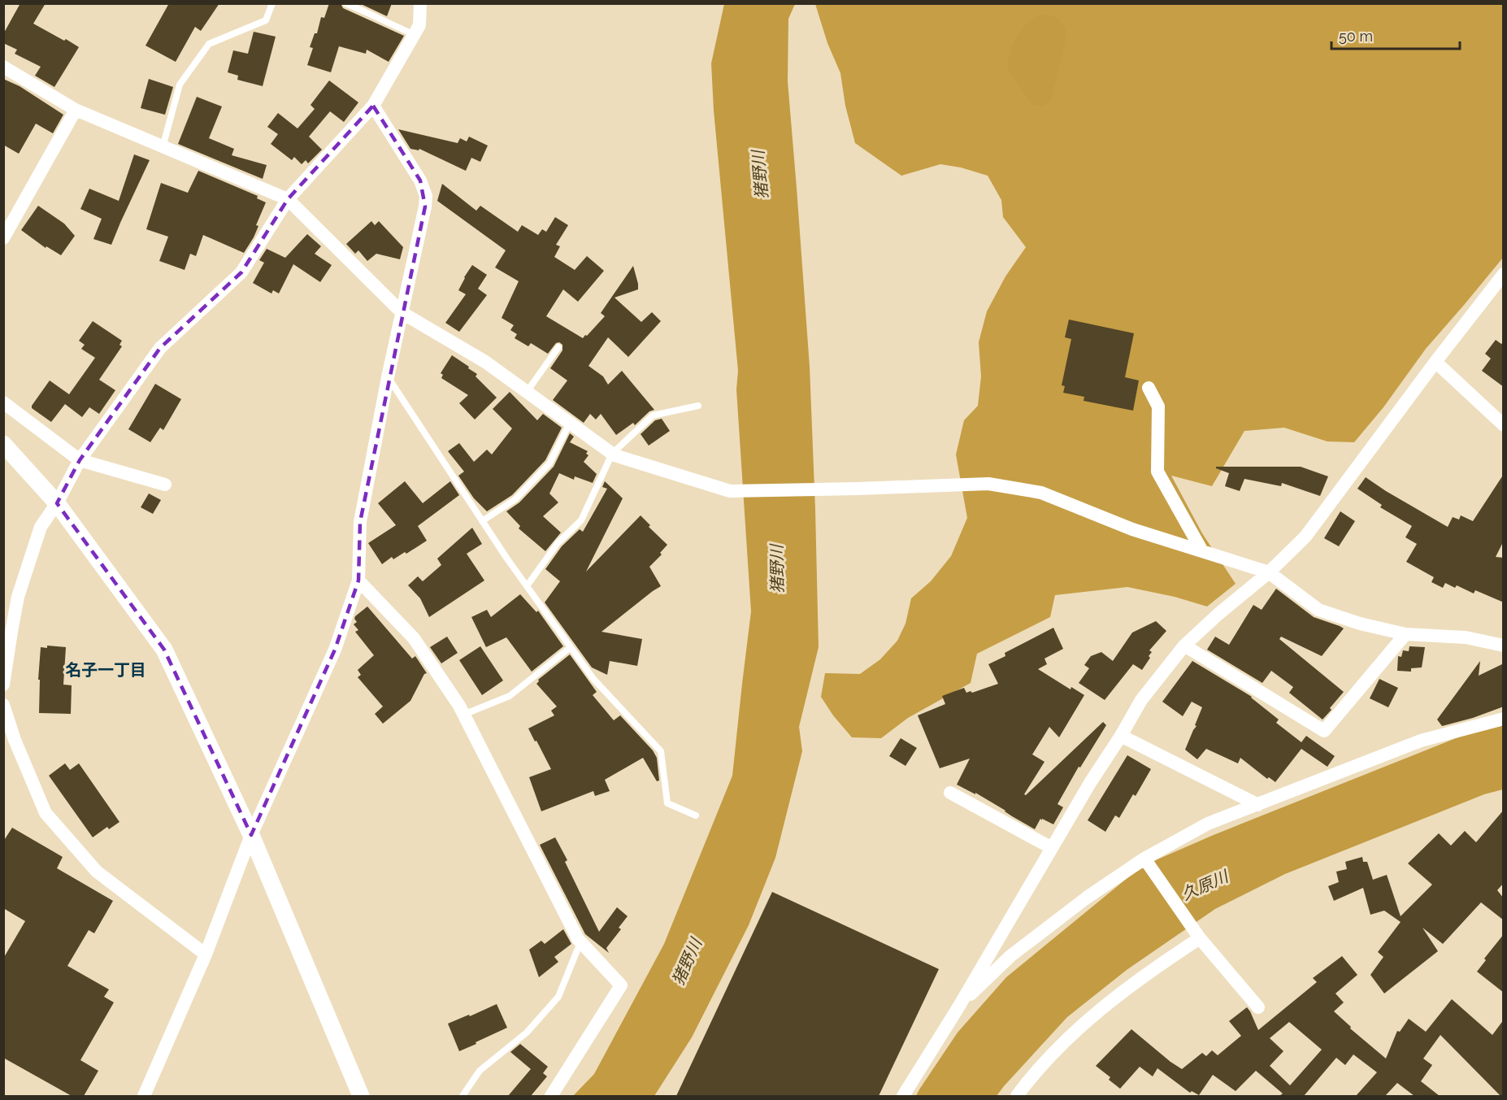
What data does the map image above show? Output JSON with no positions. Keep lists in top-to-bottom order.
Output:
{
  "districts": ["名子一丁目"],
  "water": ["猪野川", "久原川"],
  "scale_bar": "50 m"
}
